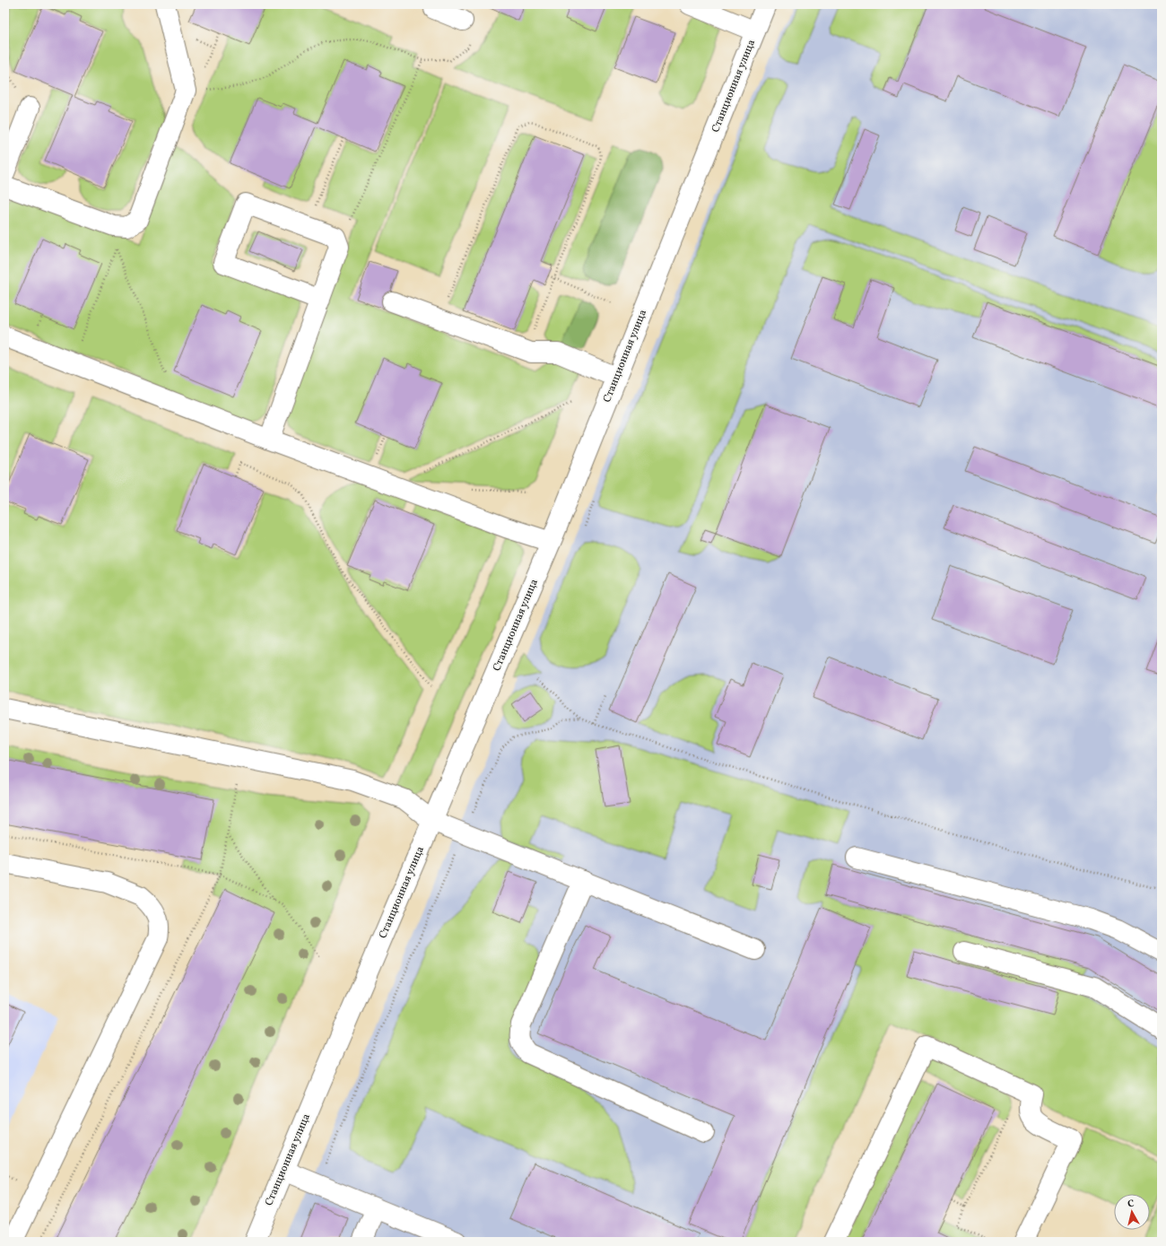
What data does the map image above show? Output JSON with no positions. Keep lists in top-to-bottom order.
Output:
{
  "streets": {
    "street": ["Станционная улица"]
  },
  "north": "top"
}
